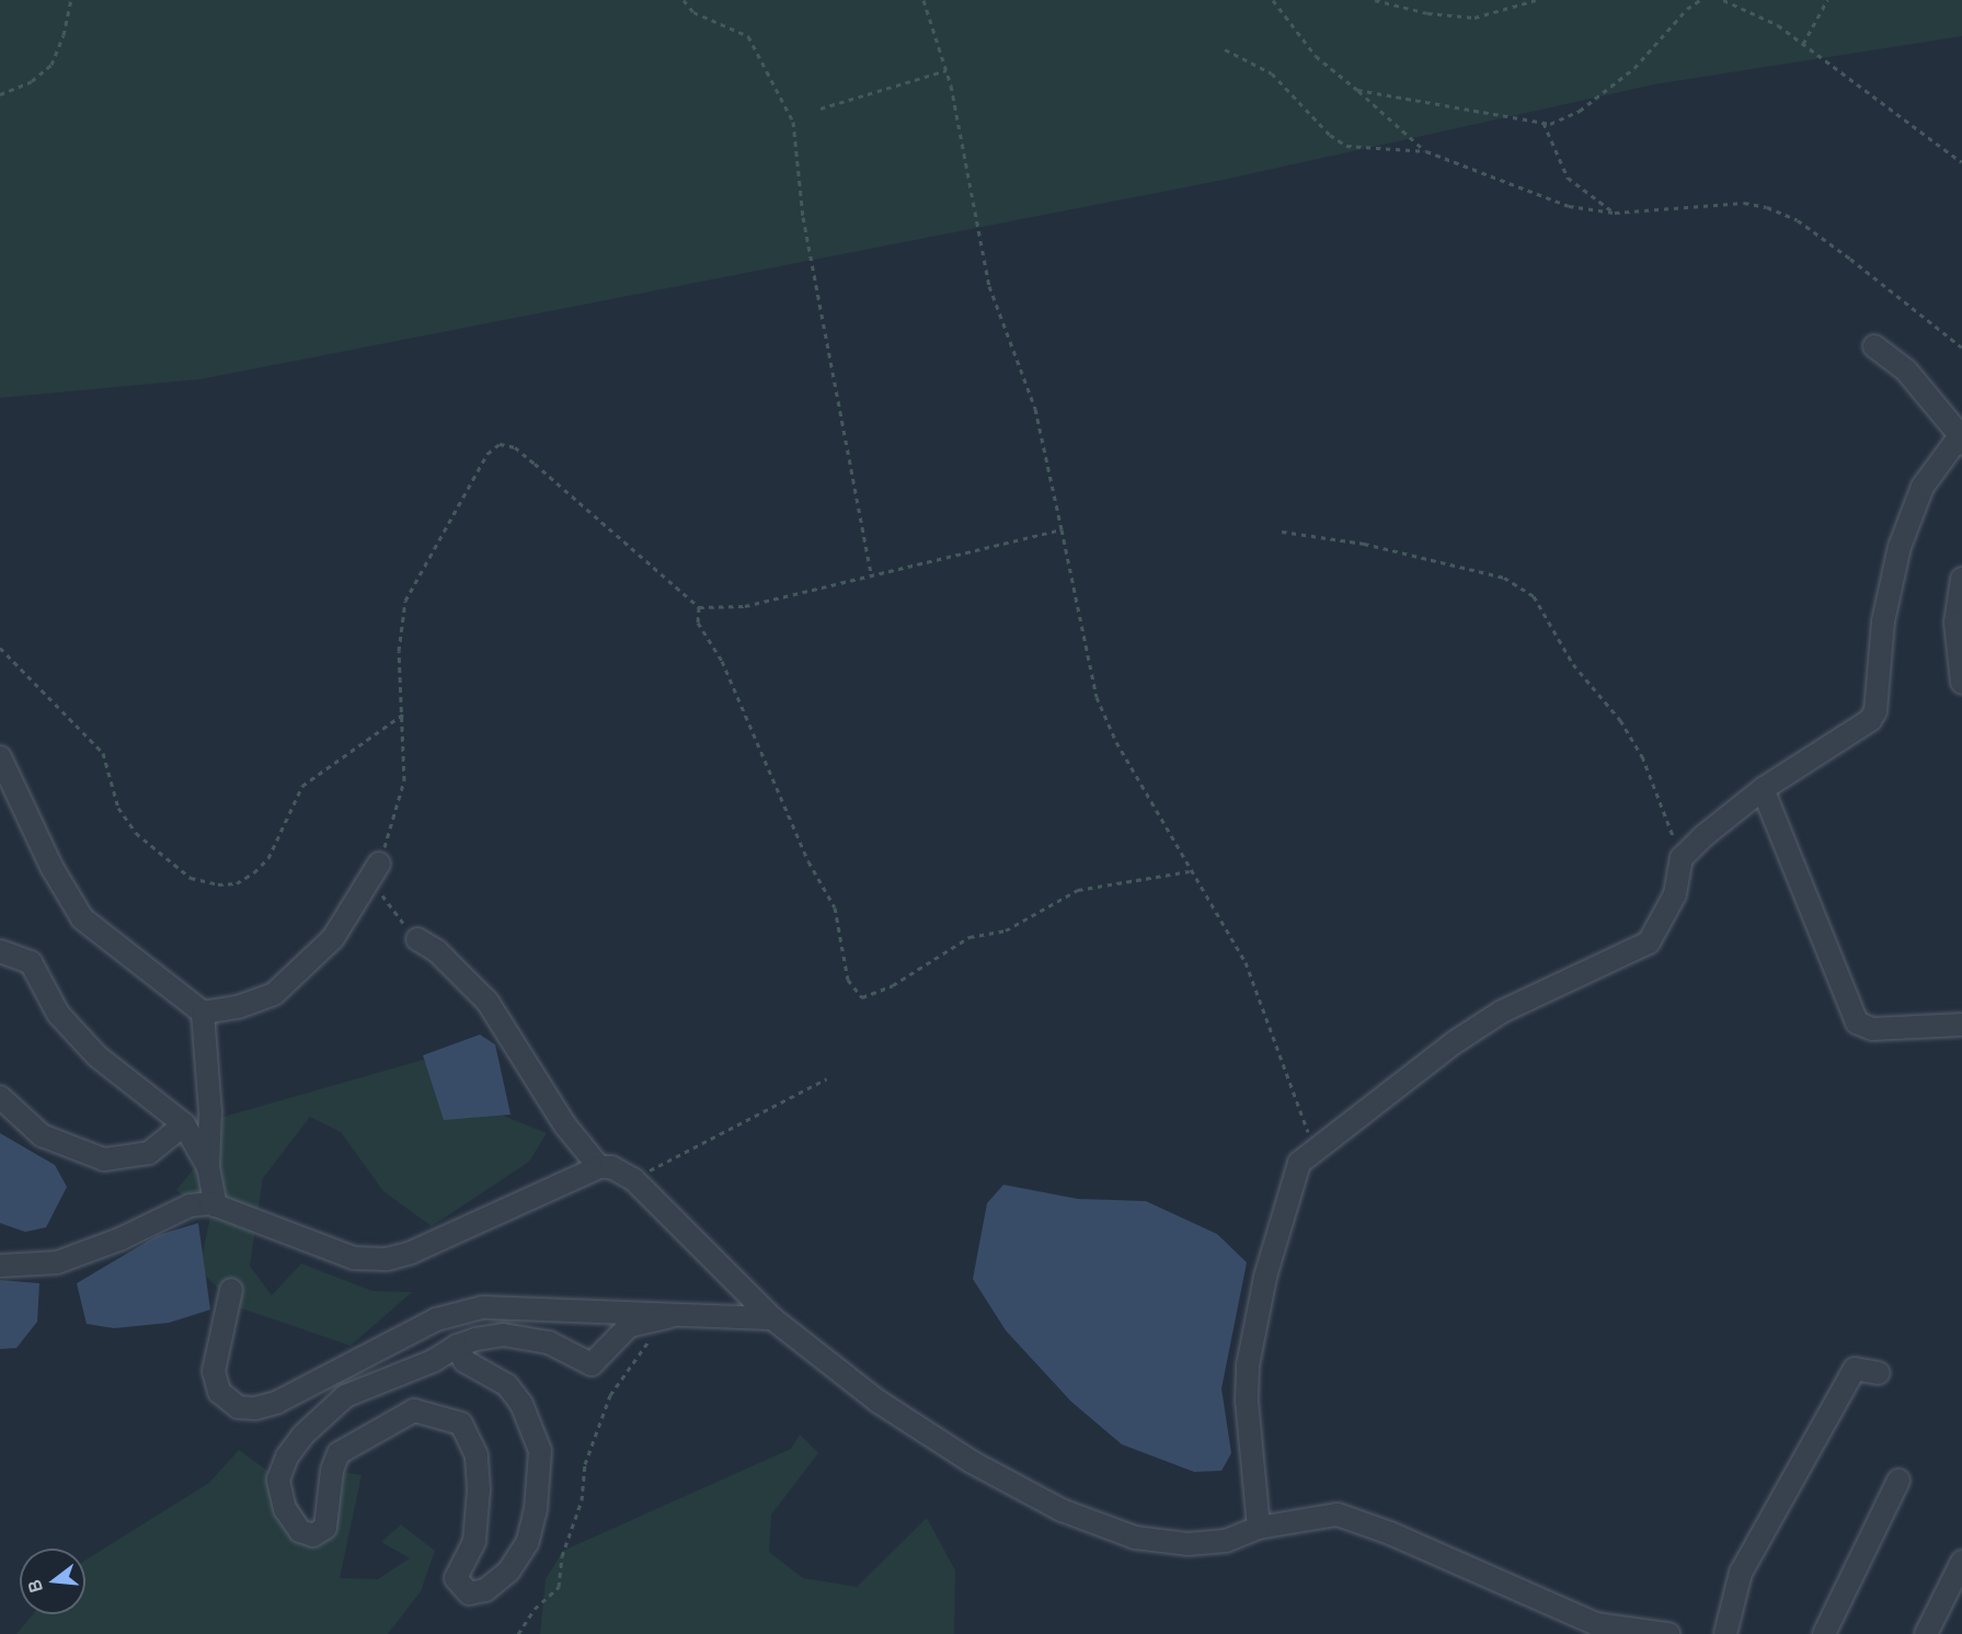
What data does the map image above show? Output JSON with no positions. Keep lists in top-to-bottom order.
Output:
{
  "north": "left"
}
